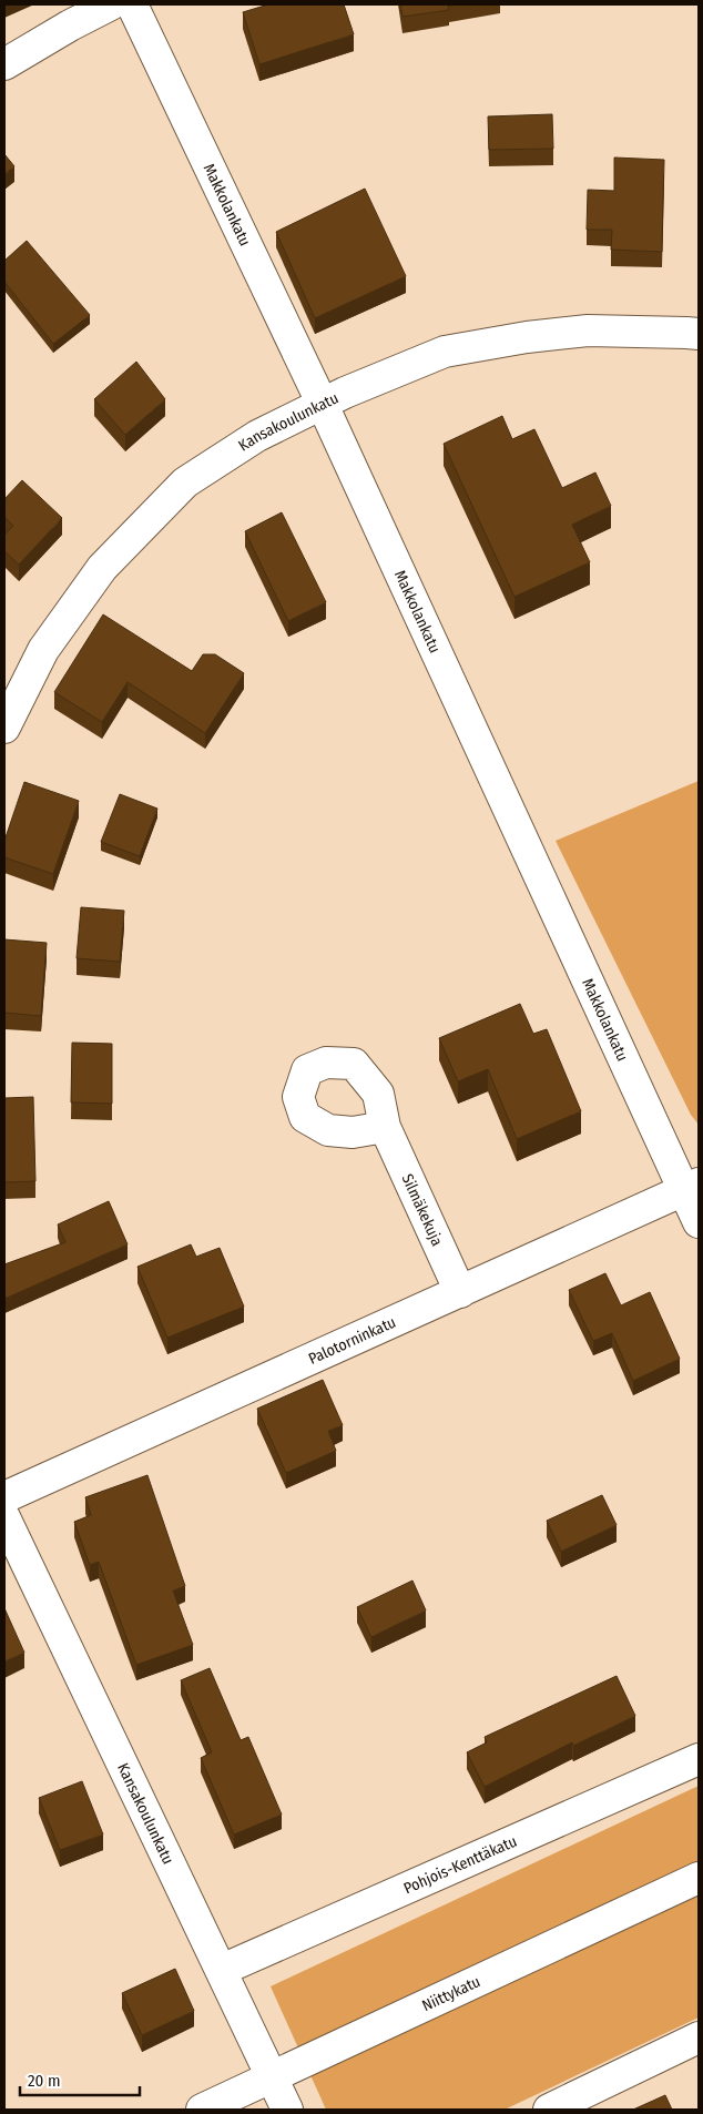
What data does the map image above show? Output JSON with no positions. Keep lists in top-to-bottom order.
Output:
{
  "streets": {
    "street": [
      "Makkolankatu",
      "Kansakoulunkatu",
      "Silmäkekuja",
      "Palotorninkatu",
      "Pohjois-Kenttäkatu",
      "Niittykatu"
    ]
  },
  "crossings": [
    ["Makkolankatu", "Kansakoulunkatu"],
    ["Makkolankatu", "Palotorninkatu"],
    ["Kansakoulunkatu", "Pohjois-Kenttäkatu"],
    ["Kansakoulunkatu", "Niittykatu"],
    ["Silmäkekuja", "Palotorninkatu"]
  ],
  "scale_bar": "20 m"
}
